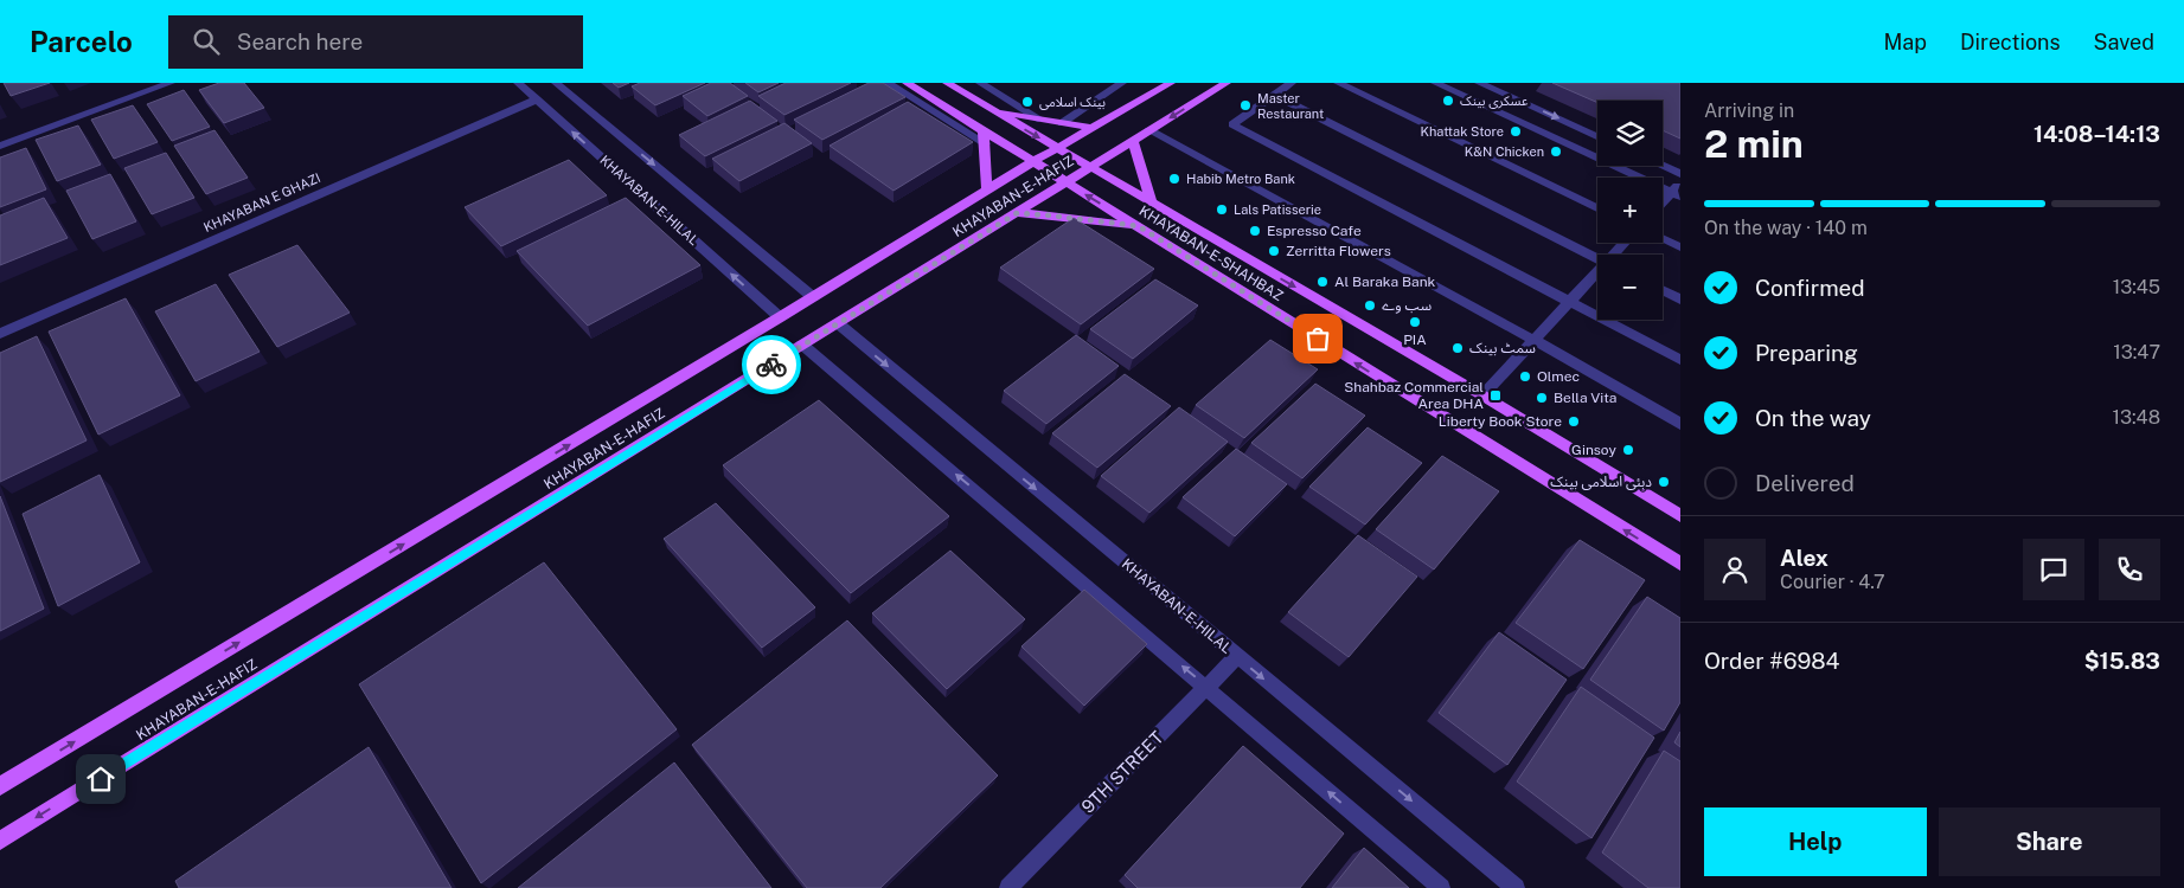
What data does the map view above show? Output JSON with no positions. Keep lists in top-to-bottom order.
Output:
{
  "streets": {
    "main road": ["KHAYABAN-E-HAFIZ", "KHAYABAN-E-SHAHBAZ"],
    "street": ["KHAYABAN-E-HILAL", "KHAYABAN E GHAZI", "9TH STREET"]
  },
  "crossings": [
    ["KHAYABAN-E-HAFIZ", "KHAYABAN-E-HILAL"],
    ["KHAYABAN-E-HAFIZ", "KHAYABAN-E-SHAHBAZ"],
    ["KHAYABAN-E-HILAL", "KHAYABAN E GHAZI"],
    ["KHAYABAN-E-HILAL", "9TH STREET"]
  ],
  "places": {
    "other": [
      "عسکری بینک",
      "بینک اسلامی",
      "Master Restaurant",
      "Khattak Store",
      "K&N Chicken",
      "Habib Metro Bank",
      "Lals Patisserie",
      "Espresso Cafe",
      "Zerritta Flowers",
      "Al Baraka Bank",
      "سب وے",
      "PIA",
      "سمٹ بینک",
      "Olmec",
      "Bella Vita",
      "Liberty Book Store",
      "Ginsoy",
      "دبئی اسلامی بینک"
    ],
    "transit": ["Shahbaz Commercial Area DHA"]
  },
  "page": {
    "header": "Parcelo",
    "search": "Search here",
    "nav": ["Map", "Directions", "Saved"],
    "heading": ["2 min", "Arriving in", "14:08–14:13"],
    "panel": [
      "Alex",
      "Courier · 4.7",
      "Order #6984",
      "$15.83"
    ],
    "map_buttons": ["+", "−"],
    "bar": "On the way · 140 m",
    "list": [
      ["Confirmed", "13:45"],
      ["Preparing", "13:47"],
      ["On the way", "13:48"],
      "Delivered"
    ],
    "buttons": ["Help", "Share"]
  }
}
